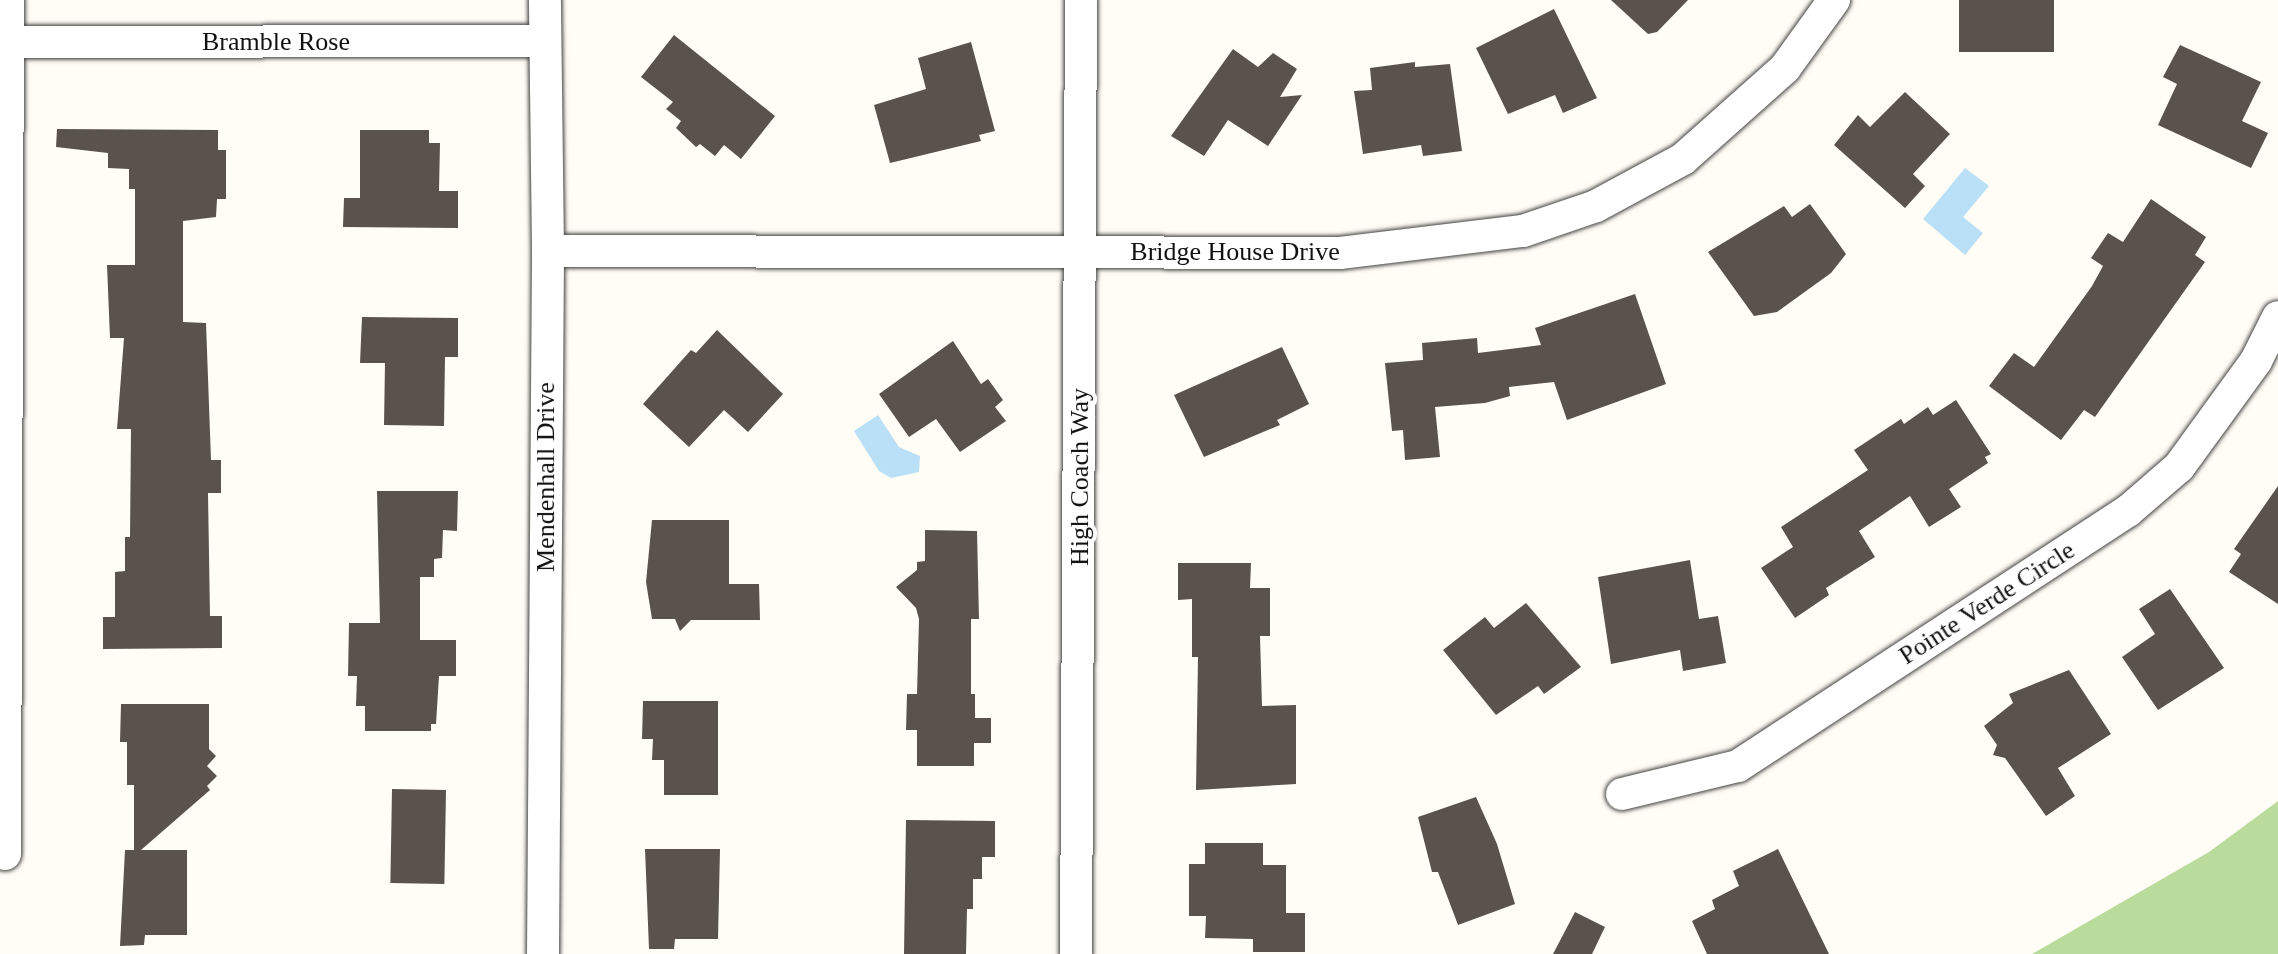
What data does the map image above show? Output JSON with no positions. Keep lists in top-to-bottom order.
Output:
{
  "streets": {
    "street": [
      "Bramble Rose",
      "Bridge House Drive",
      "Mendenhall Drive",
      "High Coach Way",
      "Pointe Verde Circle"
    ]
  },
  "crossings": [
    ["Bramble Rose", "Mendenhall Drive"],
    ["Bridge House Drive", "Mendenhall Drive"],
    ["Bridge House Drive", "High Coach Way"]
  ]
}
